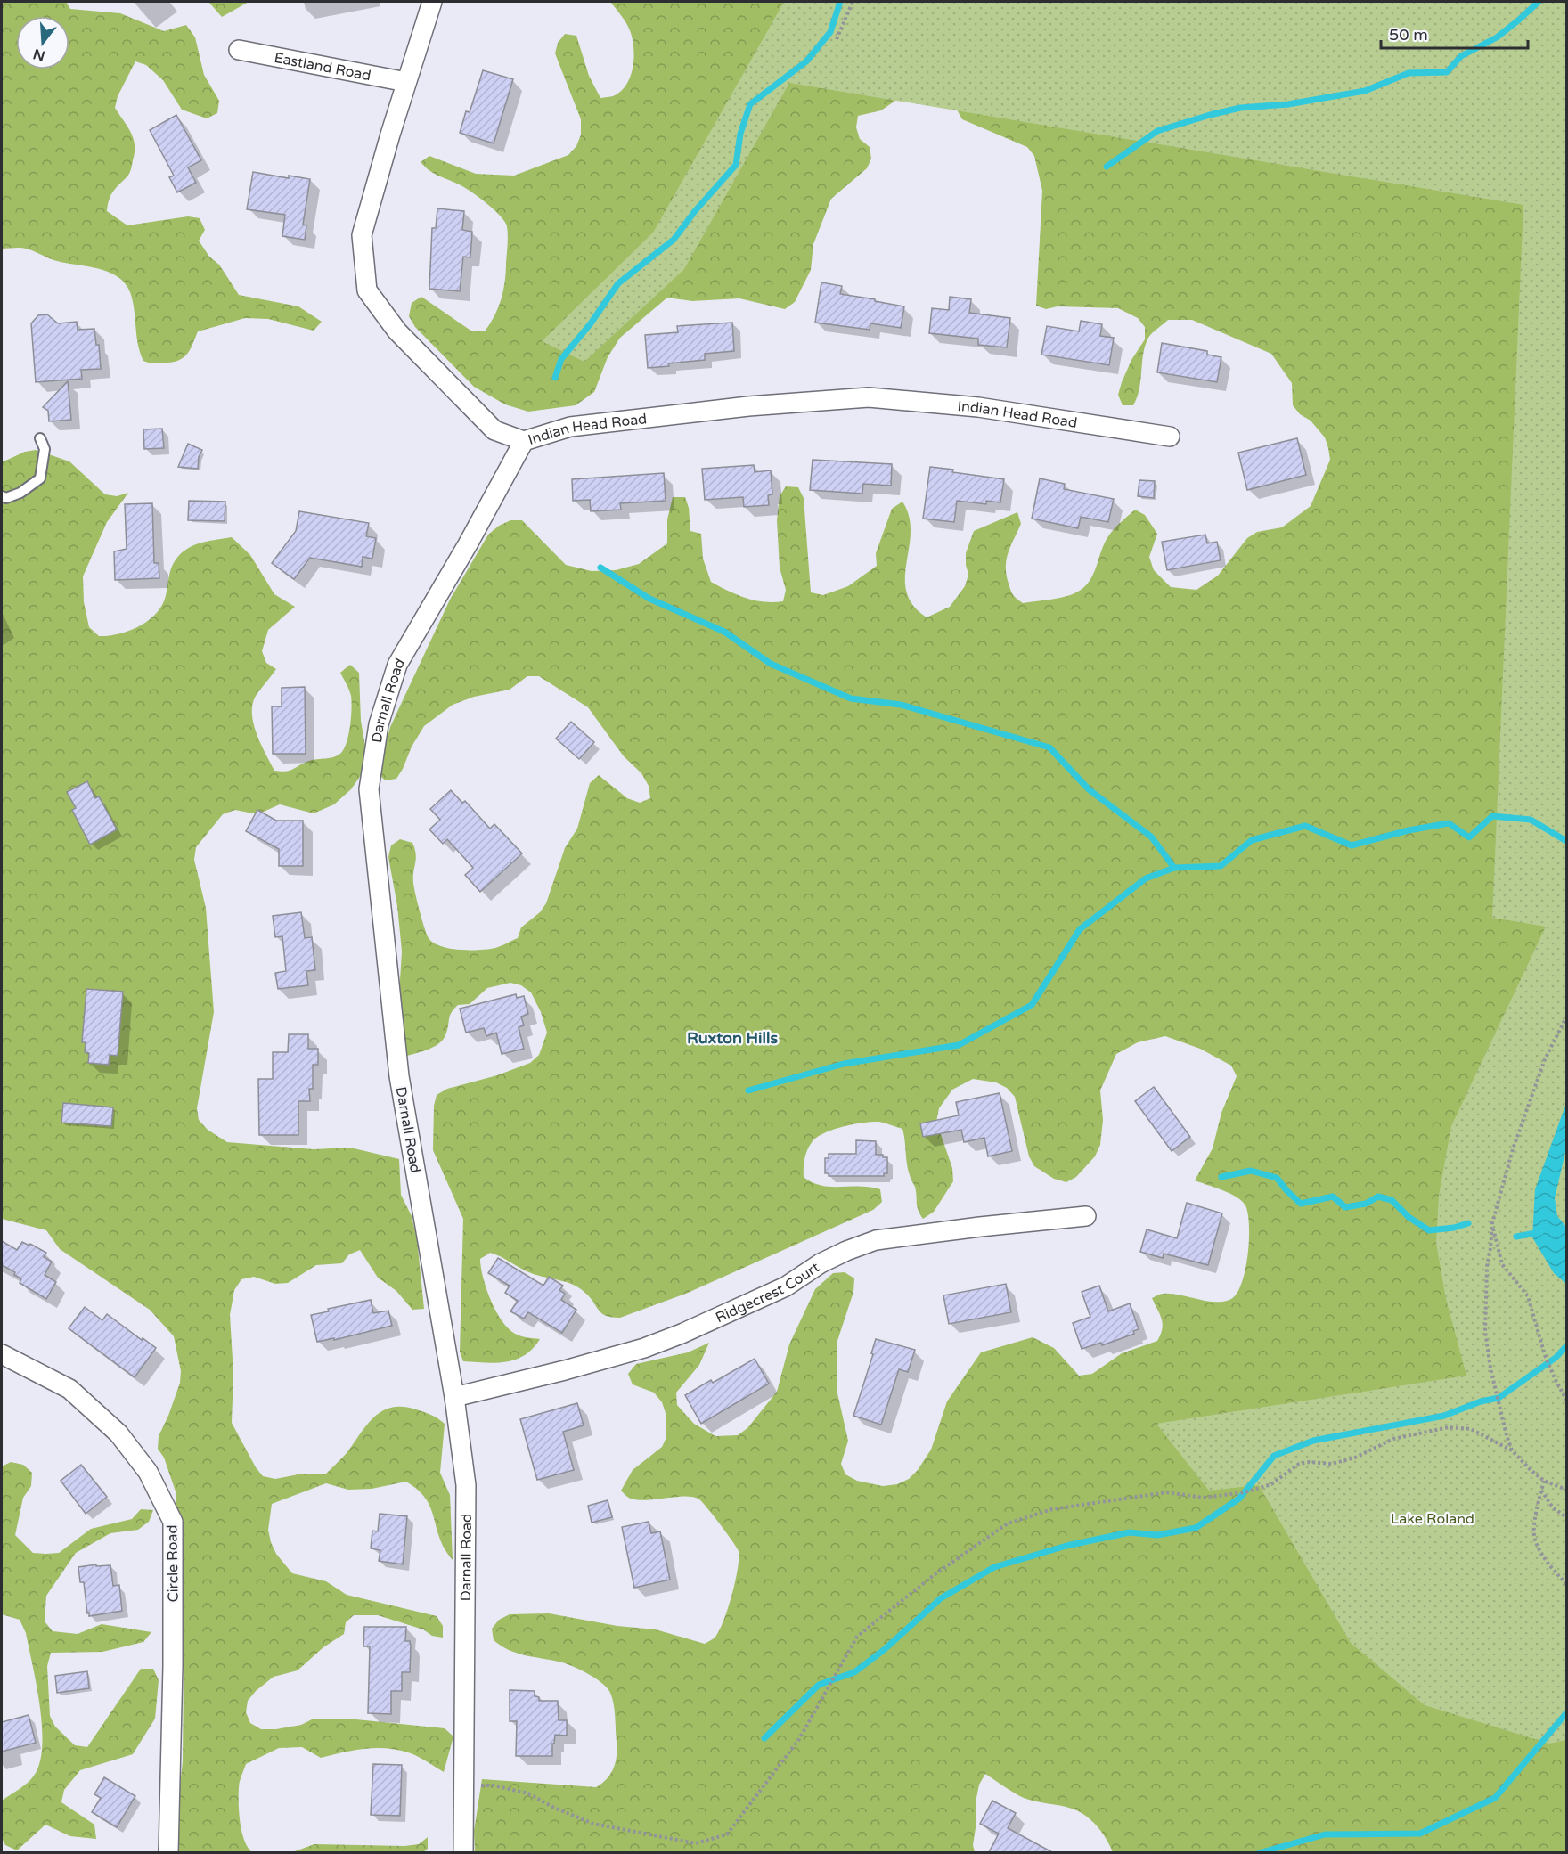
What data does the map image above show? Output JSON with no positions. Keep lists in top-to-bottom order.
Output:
{
  "streets": {
    "street": [
      "Eastland Road",
      "Indian Head Road",
      "Darnall Road",
      "Ridgecrest Court",
      "Circle Road"
    ]
  },
  "crossings": [
    ["Eastland Road", "Indian Head Road"],
    ["Indian Head Road", "Darnall Road"],
    ["Darnall Road", "Ridgecrest Court"]
  ],
  "districts": ["Ruxton Hills"],
  "parks": ["Lake Roland"],
  "scale_bar": "50 m",
  "north": "bottom"
}
